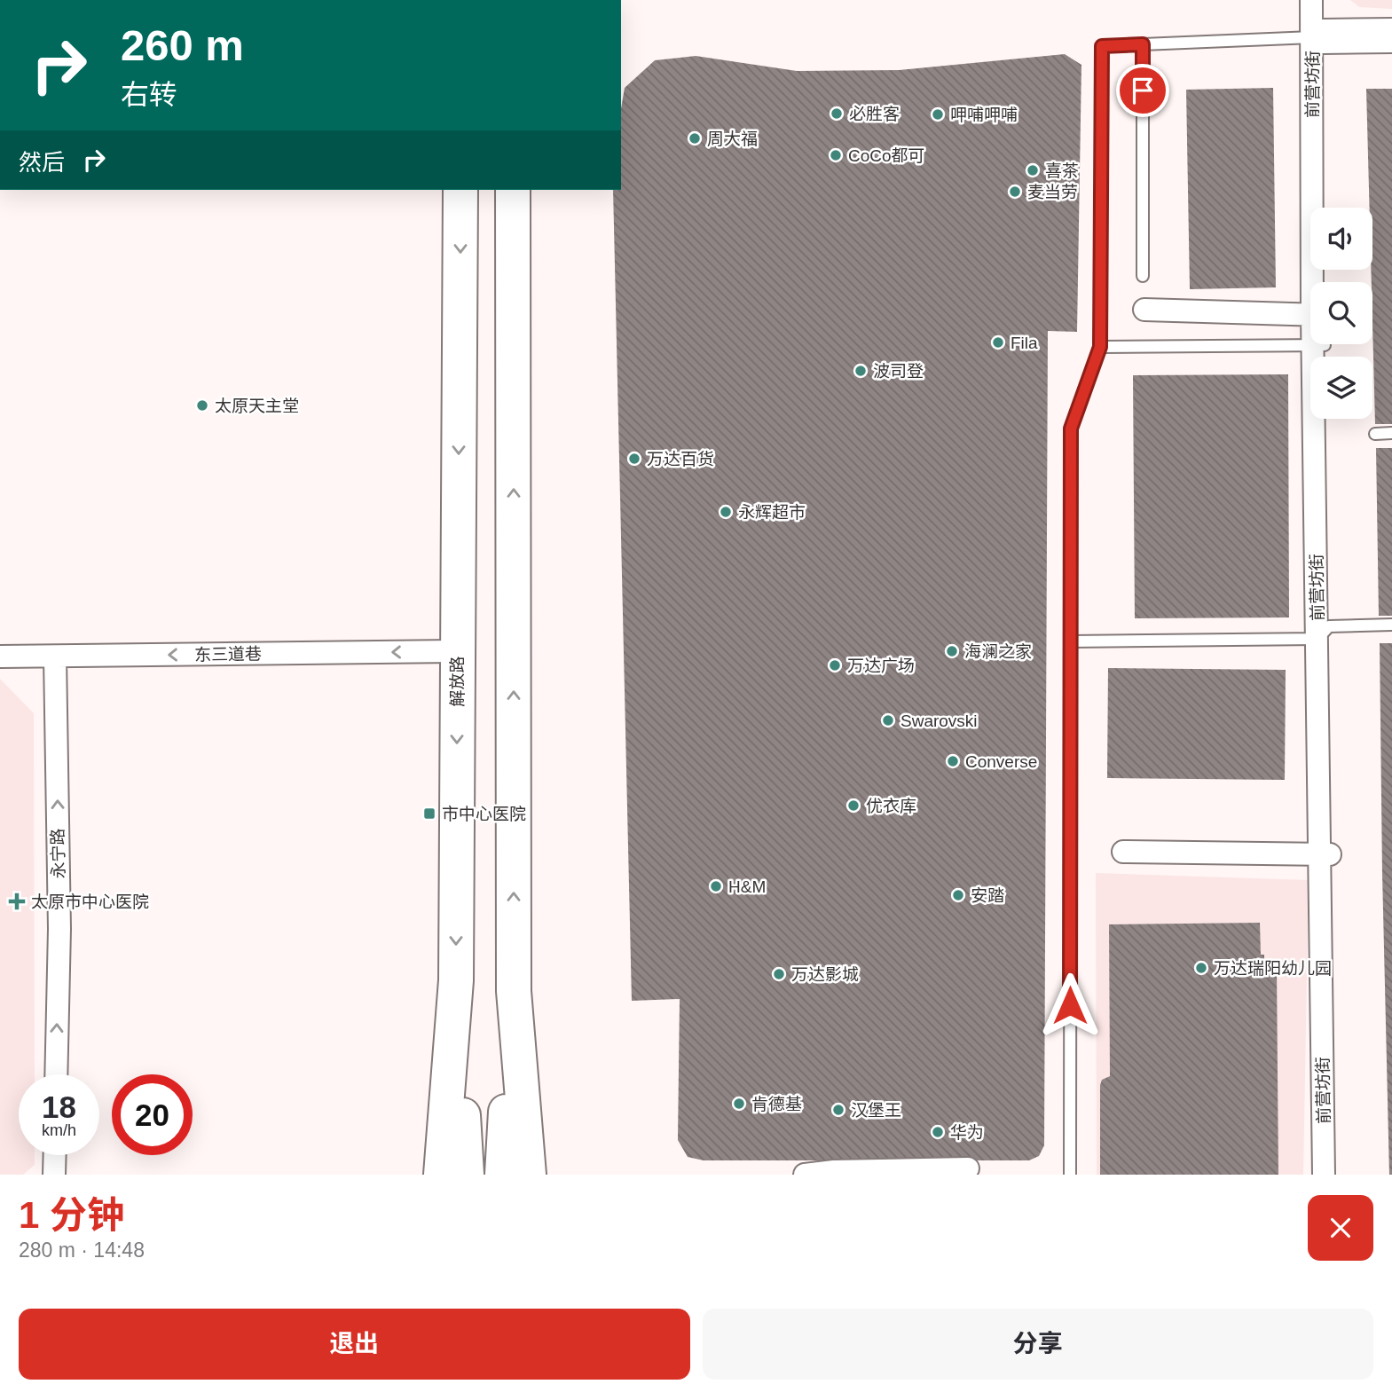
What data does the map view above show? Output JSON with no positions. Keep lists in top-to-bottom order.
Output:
{
  "streets": {
    "main road": ["解放路"],
    "street": ["前营坊街", "东三道巷", "永宁路"]
  },
  "crossings": [
    ["东三道巷", "解放路"],
    ["东三道巷", "永宁路"]
  ],
  "one_way": ["东三道巷", "永宁路"],
  "places": {
    "other": [
      "必胜客",
      "呷哺呷哺",
      "周大福",
      "CoCo都可",
      "喜茶",
      "麦当劳",
      "Fila",
      "波司登",
      "太原天主堂",
      "万达百货",
      "永辉超市",
      "海澜之家",
      "万达广场",
      "Swarovski",
      "Converse",
      "优衣库",
      "H&M",
      "安踏",
      "万达瑞阳幼儿园",
      "万达影城",
      "肯德基",
      "汉堡王",
      "华为"
    ],
    "transit": ["市中心医院"],
    "health": ["太原市中心医院"]
  },
  "page": {
    "turn": ["260 m", "右转"],
    "then": "然后",
    "speed": "18 km/h",
    "limit": "20",
    "heading": ["1 分钟", "280 m · 14:48"],
    "buttons": ["退出", "分享"]
  }
}
